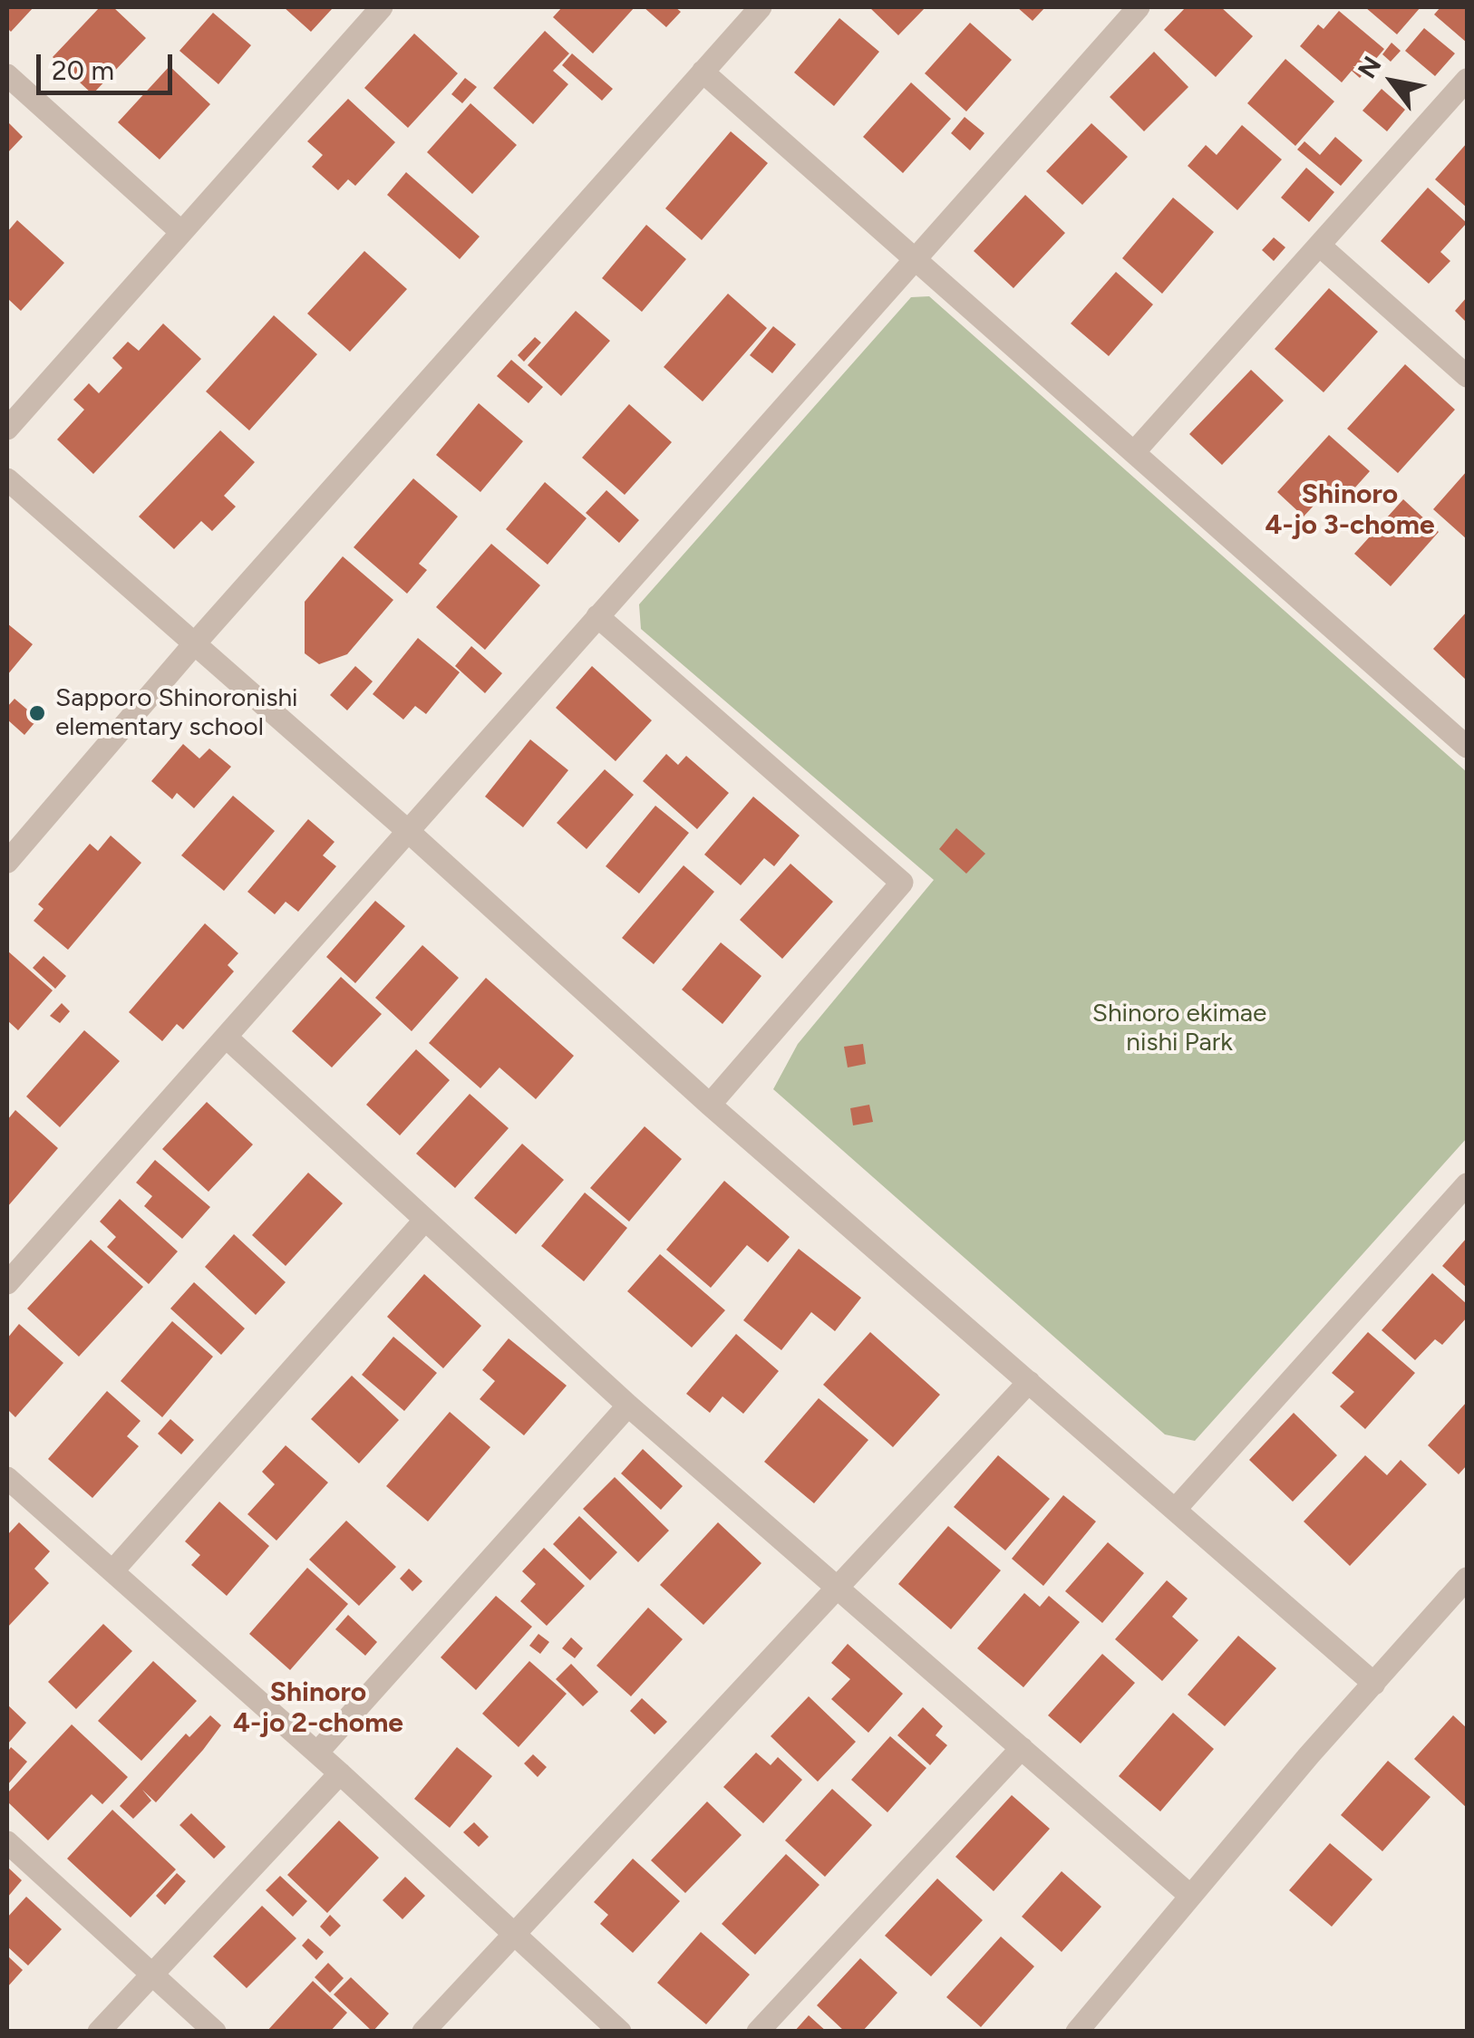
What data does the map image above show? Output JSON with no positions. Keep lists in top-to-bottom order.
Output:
{
  "districts": ["Shinoro 4-jo 3-chome", "Shinoro 4-jo 2-chome"],
  "parks": ["Shinoro ekimae nishi Park"],
  "places": ["Sapporo Shinoronishi elementary school"],
  "scale_bar": "20 m",
  "north": "top left"
}
